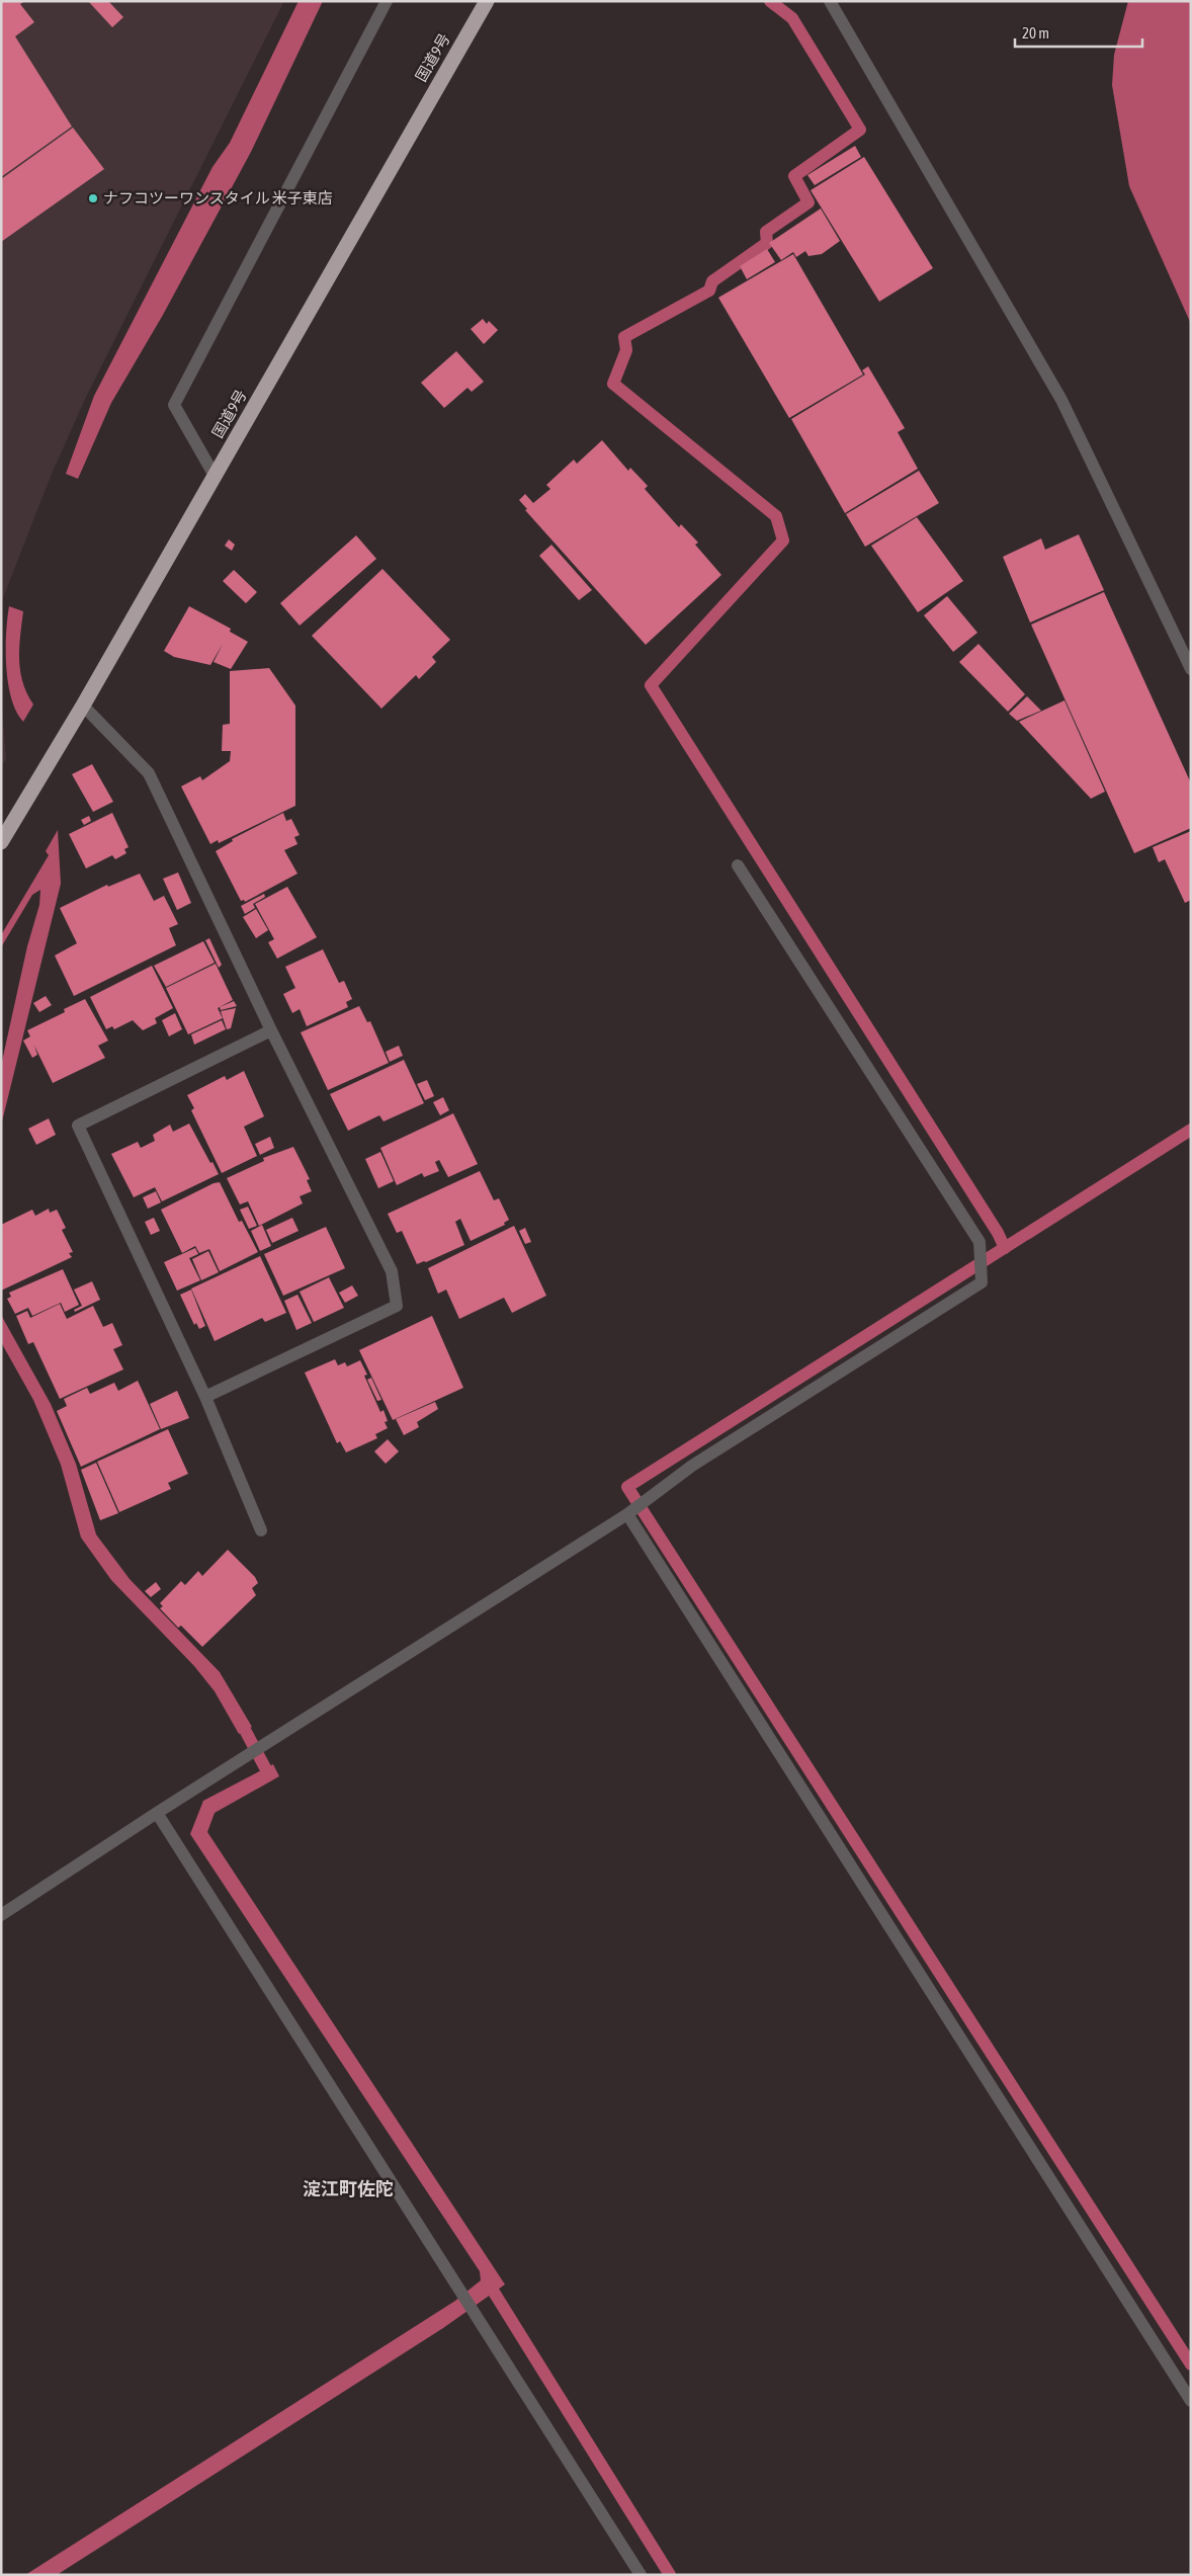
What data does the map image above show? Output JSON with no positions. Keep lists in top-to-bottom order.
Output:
{
  "streets": {
    "highway": ["国道9号"]
  },
  "districts": ["淀江町佐陀"],
  "places": ["ナフコツーワンスタイル 米子東店"],
  "scale_bar": "20 m"
}
